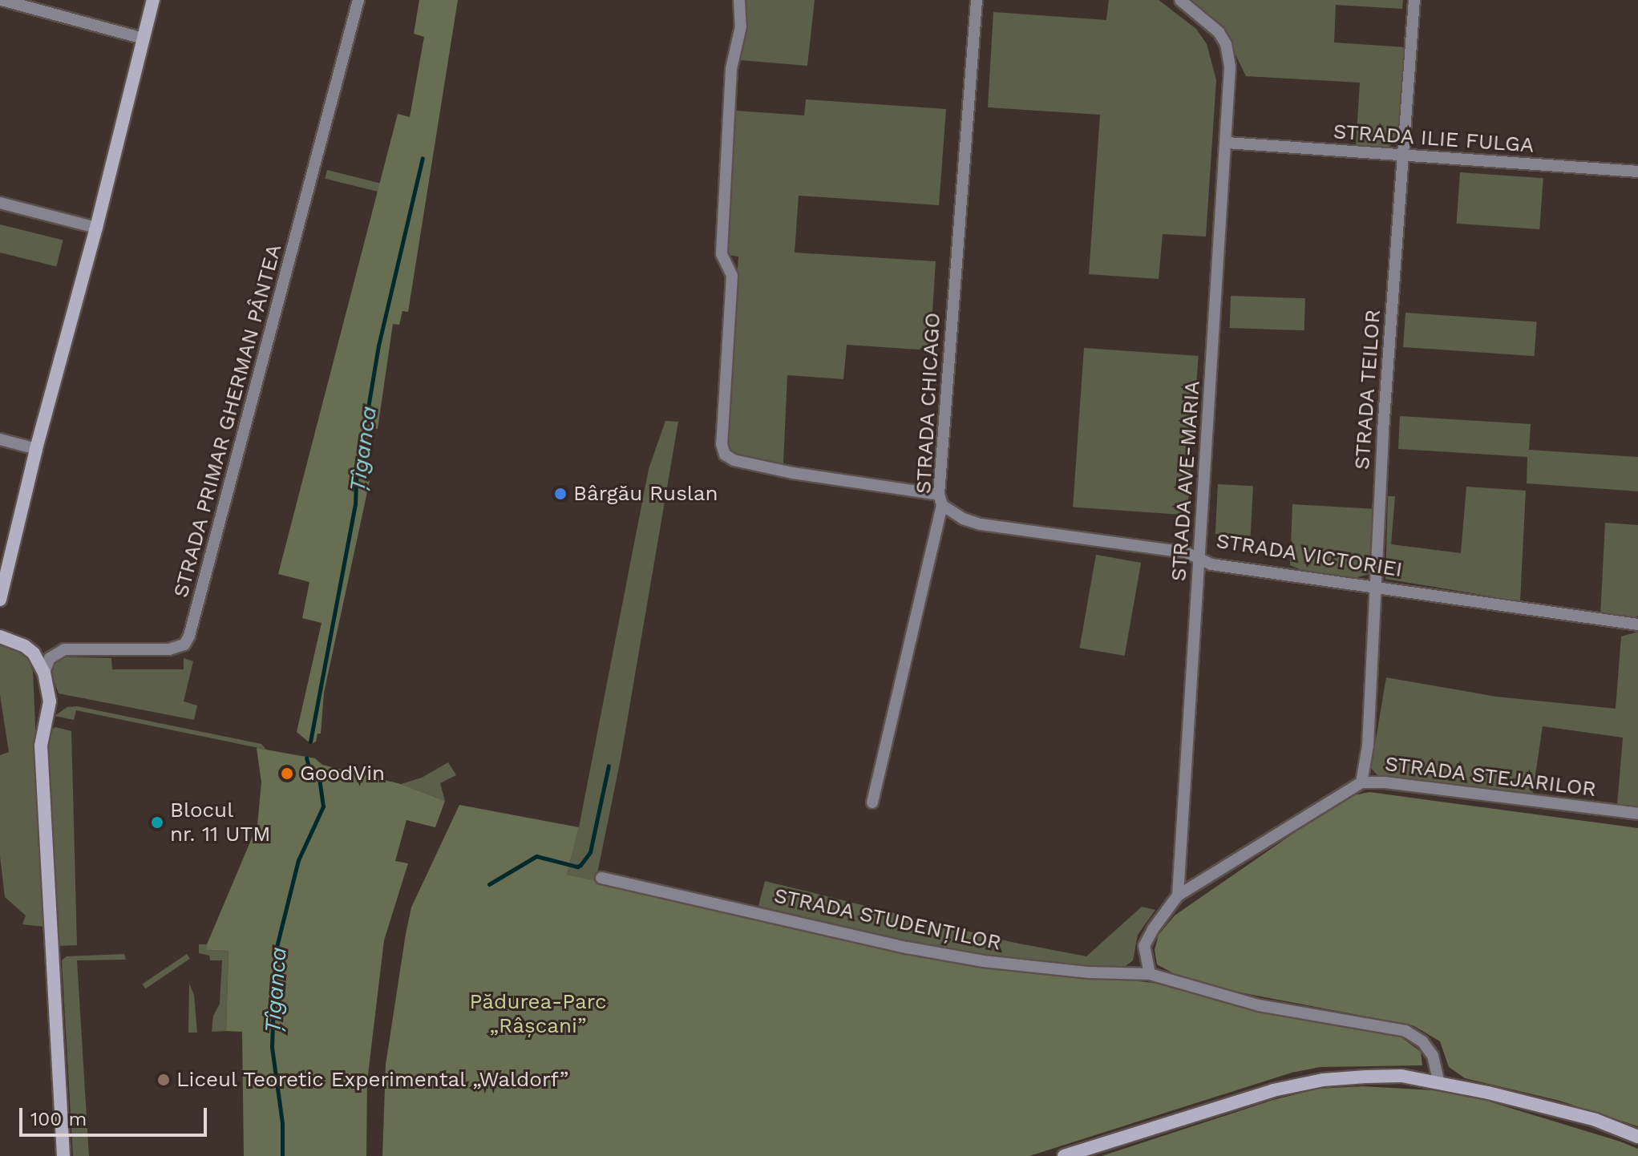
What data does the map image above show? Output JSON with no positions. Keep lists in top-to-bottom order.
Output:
{
  "streets": {
    "street": [
      "STRADA ILIE FULGA",
      "STRADA TEILOR",
      "STRADA CHICAGO",
      "STRADA PRIMAR GHERMAN PÂNTEA",
      "STRADA AVE-MARIA",
      "STRADA VICTORIEI",
      "STRADA STEJARILOR",
      "STRADA STUDENȚILOR"
    ]
  },
  "crossings": [
    ["STRADA ILIE FULGA", "STRADA TEILOR"],
    ["STRADA ILIE FULGA", "STRADA AVE-MARIA"],
    ["STRADA TEILOR", "STRADA VICTORIEI"],
    ["STRADA TEILOR", "STRADA STEJARILOR"],
    ["STRADA CHICAGO", "STRADA VICTORIEI"],
    ["STRADA AVE-MARIA", "STRADA VICTORIEI"],
    ["STRADA AVE-MARIA", "STRADA STEJARILOR"]
  ],
  "water": ["Țîganca"],
  "parks": ["Pădurea-Parc „Râșcani”"],
  "places": [
    "Bârgău Ruslan",
    "GoodVin",
    "Blocul nr. 11 UTM",
    "Liceul Teoretic Experimental „Waldorf”"
  ],
  "scale_bar": "100 m"
}
